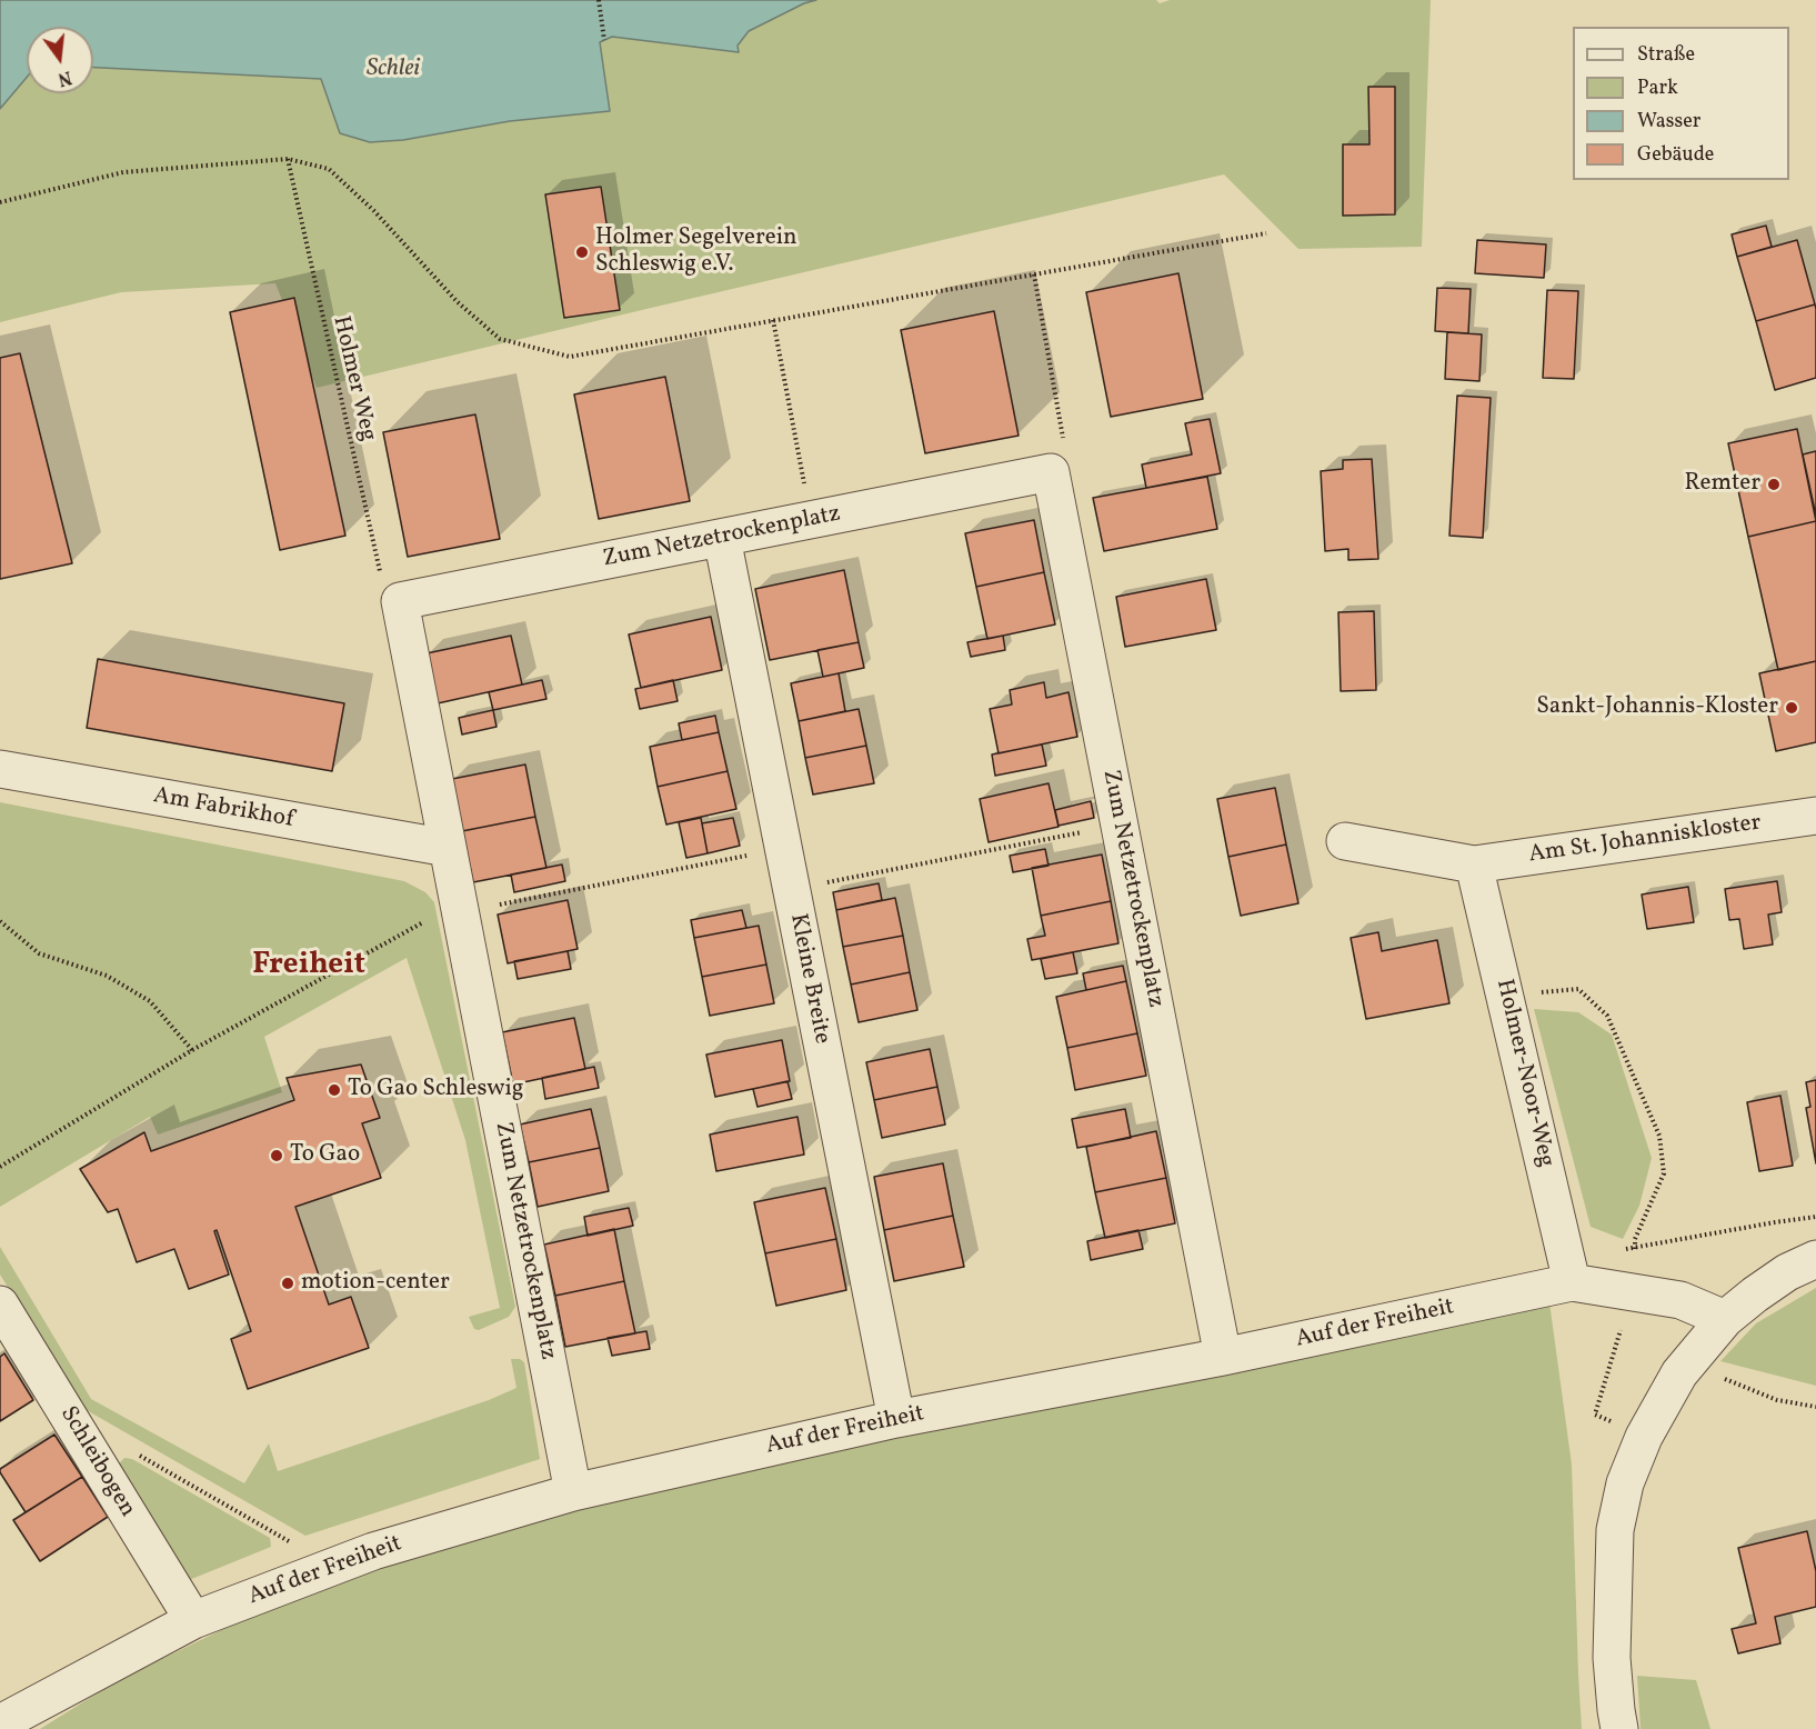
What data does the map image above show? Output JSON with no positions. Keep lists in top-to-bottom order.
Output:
{
  "streets": {
    "street": [
      "Zum Netzetrockenplatz",
      "Am Fabrikhof",
      "Am St. Johanniskloster",
      "Kleine Breite",
      "Holmer-Noor-Weg",
      "Auf der Freiheit",
      "Schleibogen"
    ],
    "path": ["Holmer Weg"]
  },
  "crossings": [
    ["Holmer Weg", "Zum Netzetrockenplatz"],
    ["Zum Netzetrockenplatz", "Am Fabrikhof"],
    ["Zum Netzetrockenplatz", "Kleine Breite"],
    ["Zum Netzetrockenplatz", "Auf der Freiheit"],
    ["Am St. Johanniskloster", "Holmer-Noor-Weg"],
    ["Kleine Breite", "Auf der Freiheit"],
    ["Holmer-Noor-Weg", "Auf der Freiheit"],
    ["Auf der Freiheit", "Schleibogen"]
  ],
  "districts": ["Freiheit"],
  "water": ["Schlei"],
  "places": [
    "Holmer Segelverein Schleswig e.V.",
    "Remter",
    "Sankt-Johannis-Kloster",
    "To Gao Schleswig",
    "To Gao",
    "motion-center"
  ],
  "legend": [
    "Straße",
    "Park",
    "Wasser",
    "Gebäude"
  ],
  "north": "bottom"
}
